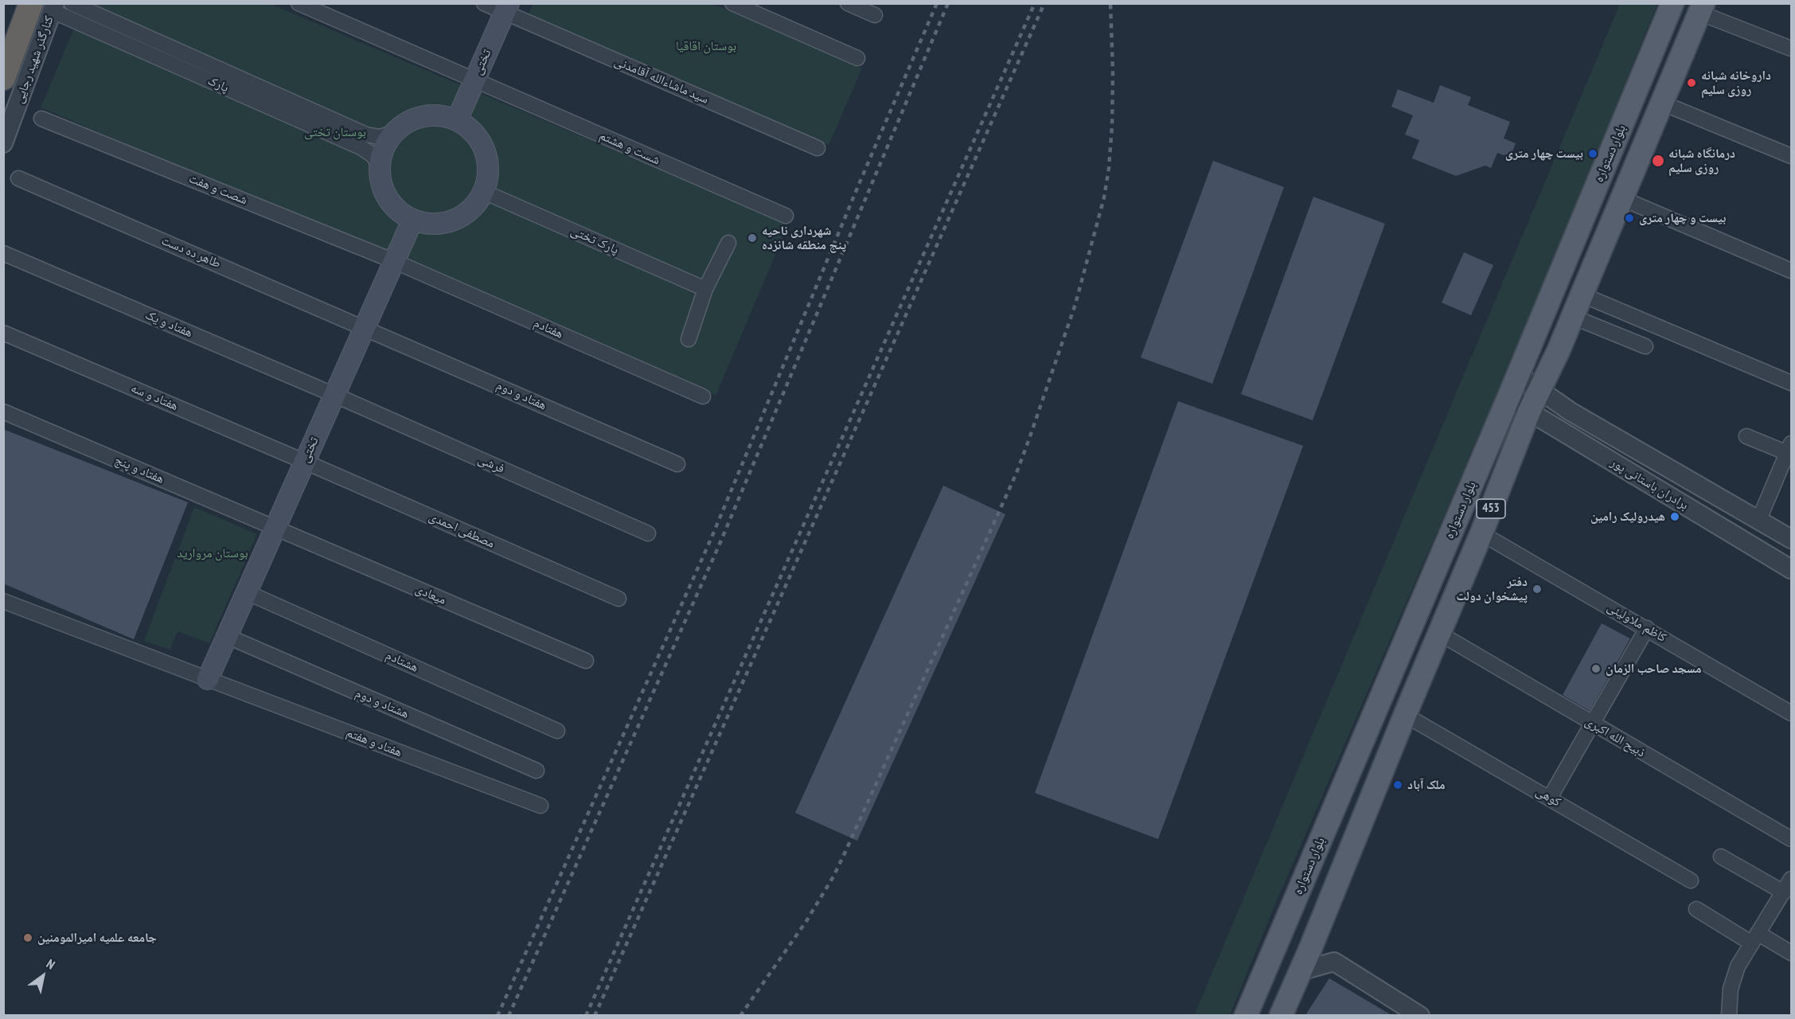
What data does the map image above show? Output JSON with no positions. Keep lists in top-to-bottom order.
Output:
{
  "streets": {
    "main road": ["تختی", "بلوار دستواره", "453"],
    "street": [
      "کنارگذر شهید رجایی",
      "سید ماشاءالله آقامدنی",
      "پارک",
      "شست و هشتم",
      "شصت و هفت",
      "پارک تختی",
      "طاهر ده دست",
      "هفتاد و یک",
      "هفتادم",
      "هفتاد و دوم",
      "هفتاد و سه",
      "فرشی",
      "هفتاد و پنج",
      "برادران باستانی پور",
      "مصطفی احمدی",
      "میعادی",
      "کاظم ملاولیئی",
      "هشتادم",
      "هشتاد و دوم",
      "ذبیح الله اکبری",
      "هفتاد و هفتم",
      "کوهی"
    ]
  },
  "crossings": [
    ["کنارگذر شهید رجایی", "پارک"],
    ["تختی", "سید ماشاءالله آقامدنی"],
    ["تختی", "پارک"],
    ["تختی", "شست و هشتم"],
    ["تختی", "شصت و هفت"],
    ["تختی", "پارک تختی"],
    ["تختی", "طاهر ده دست"],
    ["تختی", "هفتاد و یک"],
    ["تختی", "هفتادم"],
    ["تختی", "هفتاد و دوم"],
    ["تختی", "هفتاد و سه"],
    ["تختی", "فرشی"],
    ["تختی", "هفتاد و پنج"],
    ["تختی", "مصطفی احمدی"],
    ["تختی", "میعادی"],
    ["تختی", "هشتادم"],
    ["تختی", "هشتاد و دوم"],
    ["تختی", "هفتاد و هفتم"],
    ["پارک", "پارک تختی"],
    ["بلوار دستواره", "برادران باستانی پور"],
    ["بلوار دستواره", "کاظم ملاولیئی"],
    ["بلوار دستواره", "ذبیح الله اکبری"],
    ["بلوار دستواره", "کوهی"],
    ["شصت و هفت", "هفتادم"],
    ["طاهر ده دست", "هفتاد و دوم"],
    ["هفتاد و یک", "فرشی"],
    ["هفتاد و سه", "مصطفی احمدی"],
    ["هفتاد و پنج", "میعادی"]
  ],
  "parks": ["بوستان اقاقیا", "بوستان تختی", "بوستان مروارید"],
  "places": [
    "داروخانه شبانه روزی سلیم",
    "بیست چهار متری",
    "درمانگاه شبانه روزی سلیم",
    "بیست و چهار متری",
    "شهرداری ناحیه پنج منطقه شانزده",
    "هیدرولیک رامین",
    "دفتر پیشخوان دولت",
    "مسجد صاحب الزمان",
    "ملک آباد",
    "جامعه علمیه امیرالمومنین"
  ],
  "north": "top right"
}
